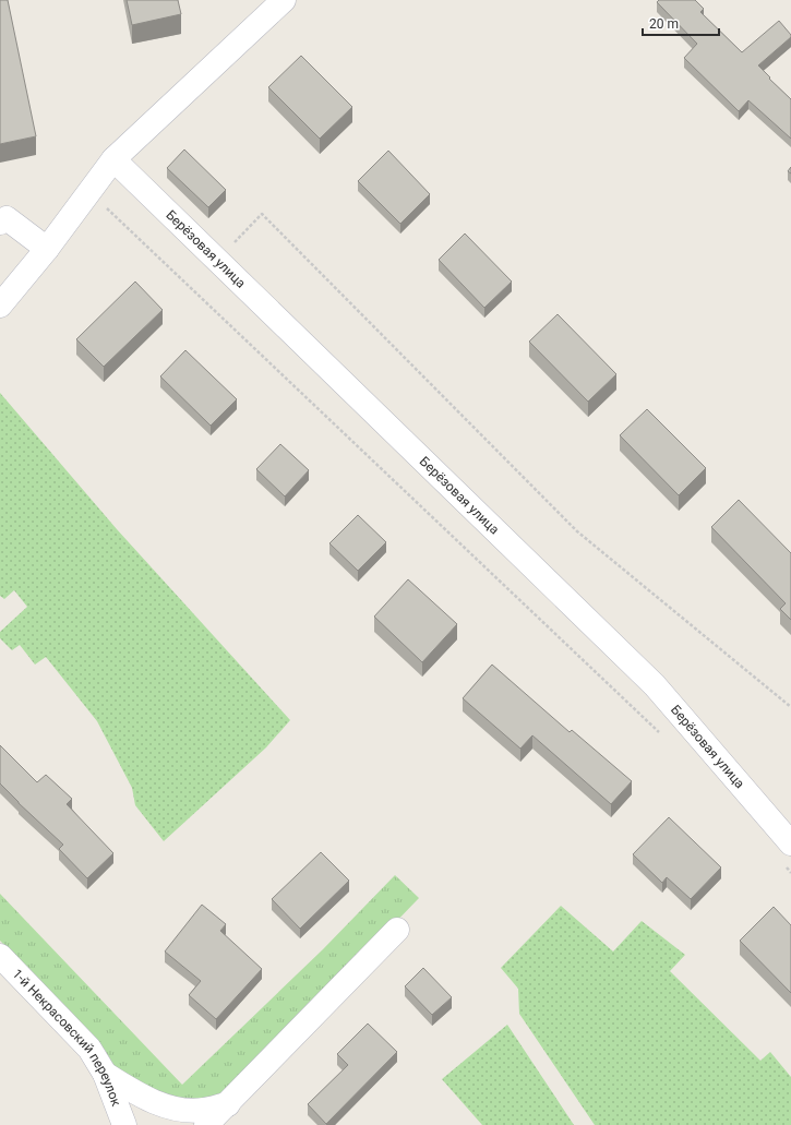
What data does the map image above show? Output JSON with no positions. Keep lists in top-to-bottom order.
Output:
{
  "streets": {
    "street": ["Берёзовая улица", "1-й Некрасовский переулок"]
  },
  "scale_bar": "20 m"
}
